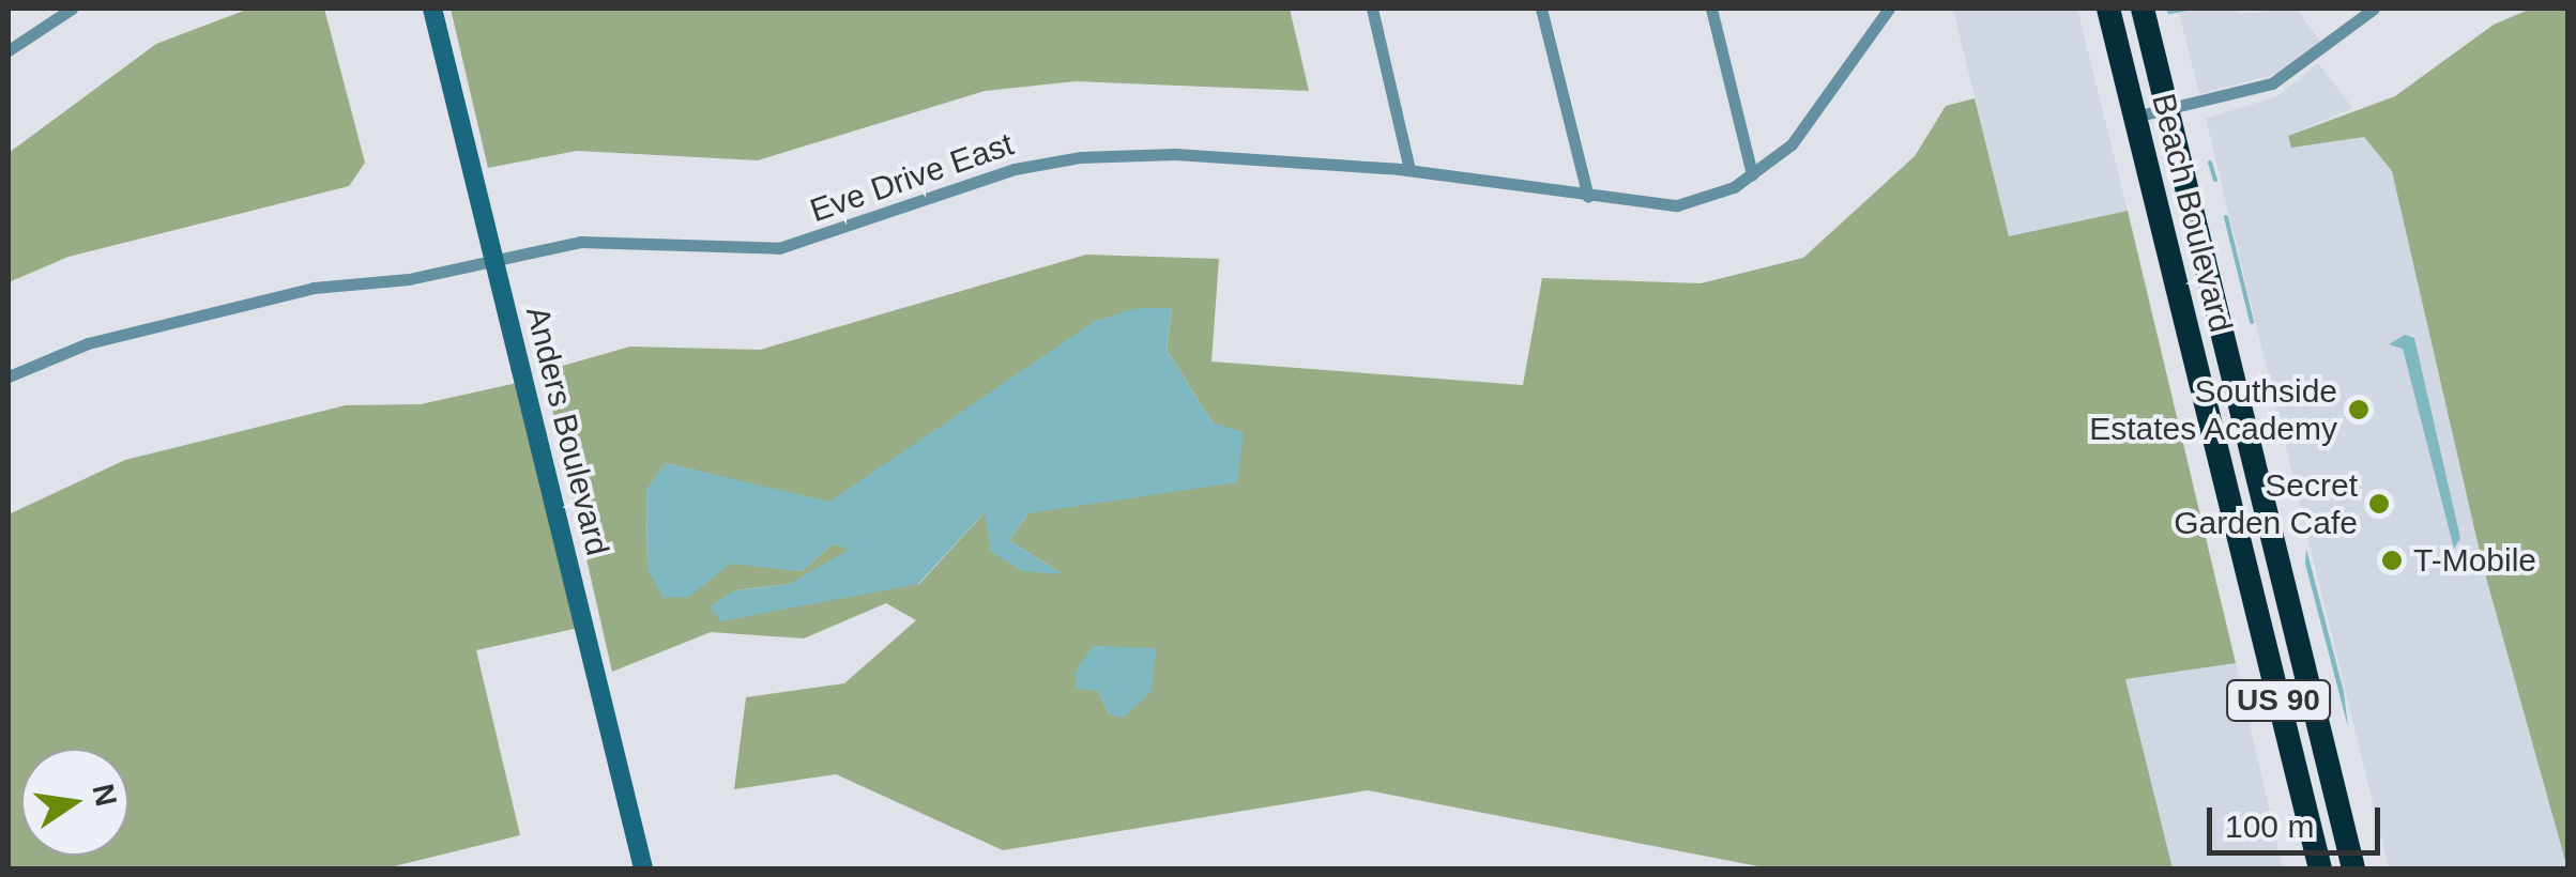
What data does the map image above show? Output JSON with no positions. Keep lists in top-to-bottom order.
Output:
{
  "streets": {
    "highway": ["Beach Boulevard", "US 90"],
    "street": ["Eve Drive East", "Anders Boulevard"]
  },
  "crossings": [
    ["Eve Drive East", "Anders Boulevard"]
  ],
  "places": ["Southside Estates Academy", "Secret Garden Cafe", "T-Mobile"],
  "scale_bar": "100 m",
  "north": "right"
}
